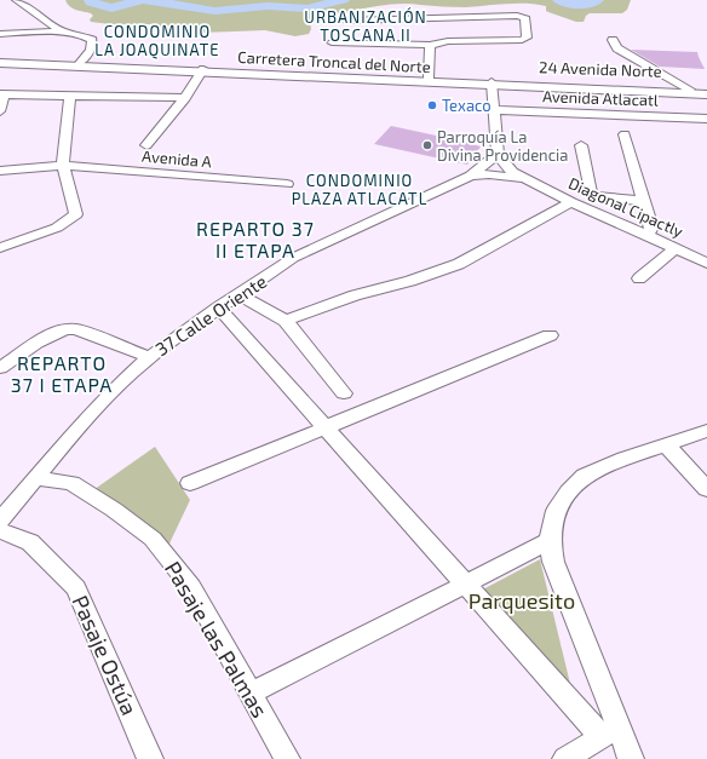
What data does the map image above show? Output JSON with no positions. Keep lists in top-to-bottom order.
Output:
{
  "streets": {
    "main road": ["Carretera Troncal del Norte", "24 Avenida Norte"],
    "street": [
      "Avenida Atlacatl",
      "Avenida A",
      "Diagonal Cipactly",
      "37 Calle Oriente",
      "Pasaje las Palmas",
      "Pasaje Ostúa"
    ]
  },
  "crossings": [
    ["Carretera Troncal del Norte", "24 Avenida Norte"],
    ["37 Calle Oriente", "Pasaje las Palmas"]
  ],
  "districts": [
    "URBANIZACIÓN TOSCANA II",
    "CONDOMINIO LA JOAQUINATE",
    "CONDOMINIO PLAZA ATLACATL",
    "REPARTO 37 II ETAPA",
    "REPARTO 37 I ETAPA"
  ],
  "parks": ["Parquesito"],
  "places": ["Texaco", "Parroquía La Divina Providencia"]
}
